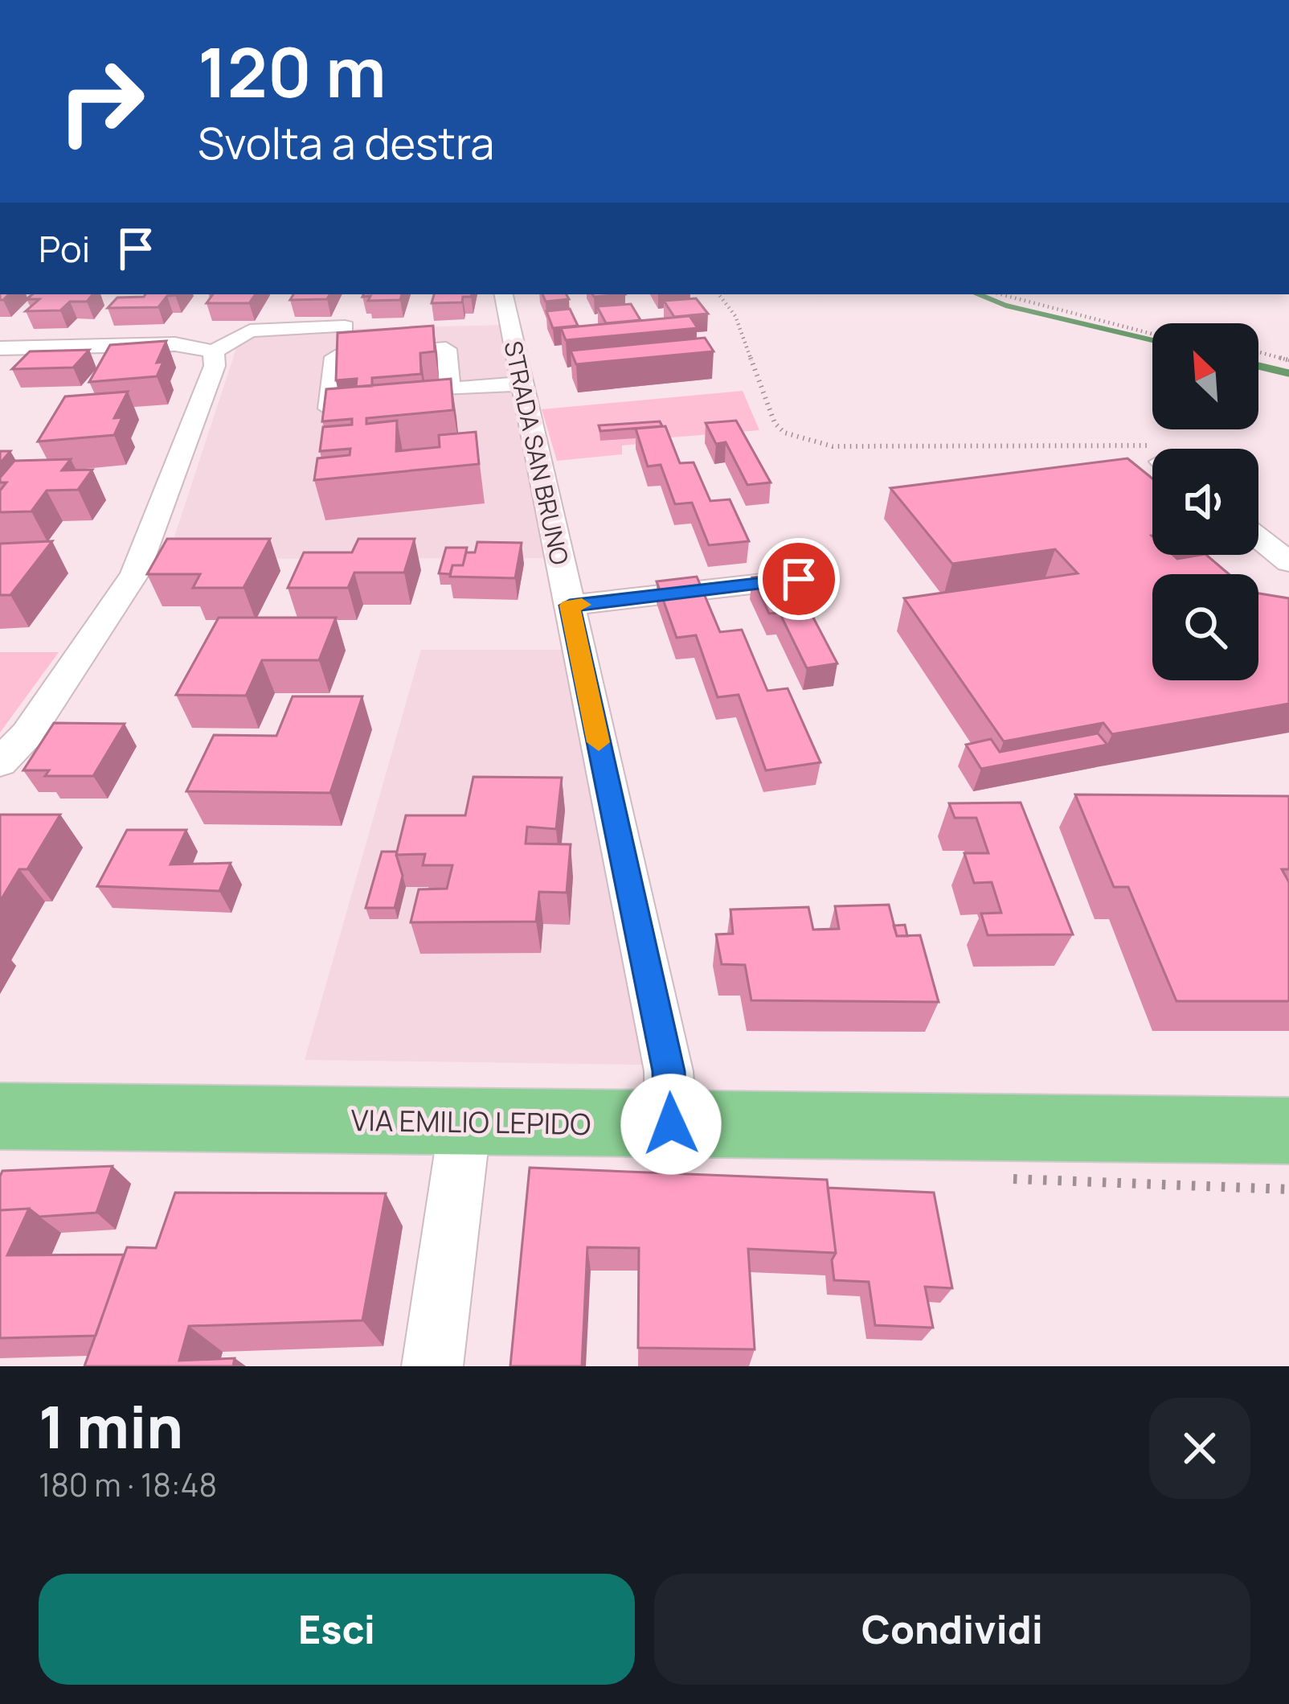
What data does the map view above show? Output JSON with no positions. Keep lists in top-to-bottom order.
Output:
{
  "streets": {
    "main road": ["VIA EMILIO LEPIDO"],
    "street": ["STRADA SAN BRUNO"]
  },
  "crossings": [
    ["STRADA SAN BRUNO", "VIA EMILIO LEPIDO"]
  ],
  "north": "top left",
  "page": {
    "turn": ["120 m", "Svolta a destra"],
    "then": "Poi",
    "heading": ["1 min", "180 m · 18:48"],
    "buttons": ["Esci", "Condividi"]
  }
}
